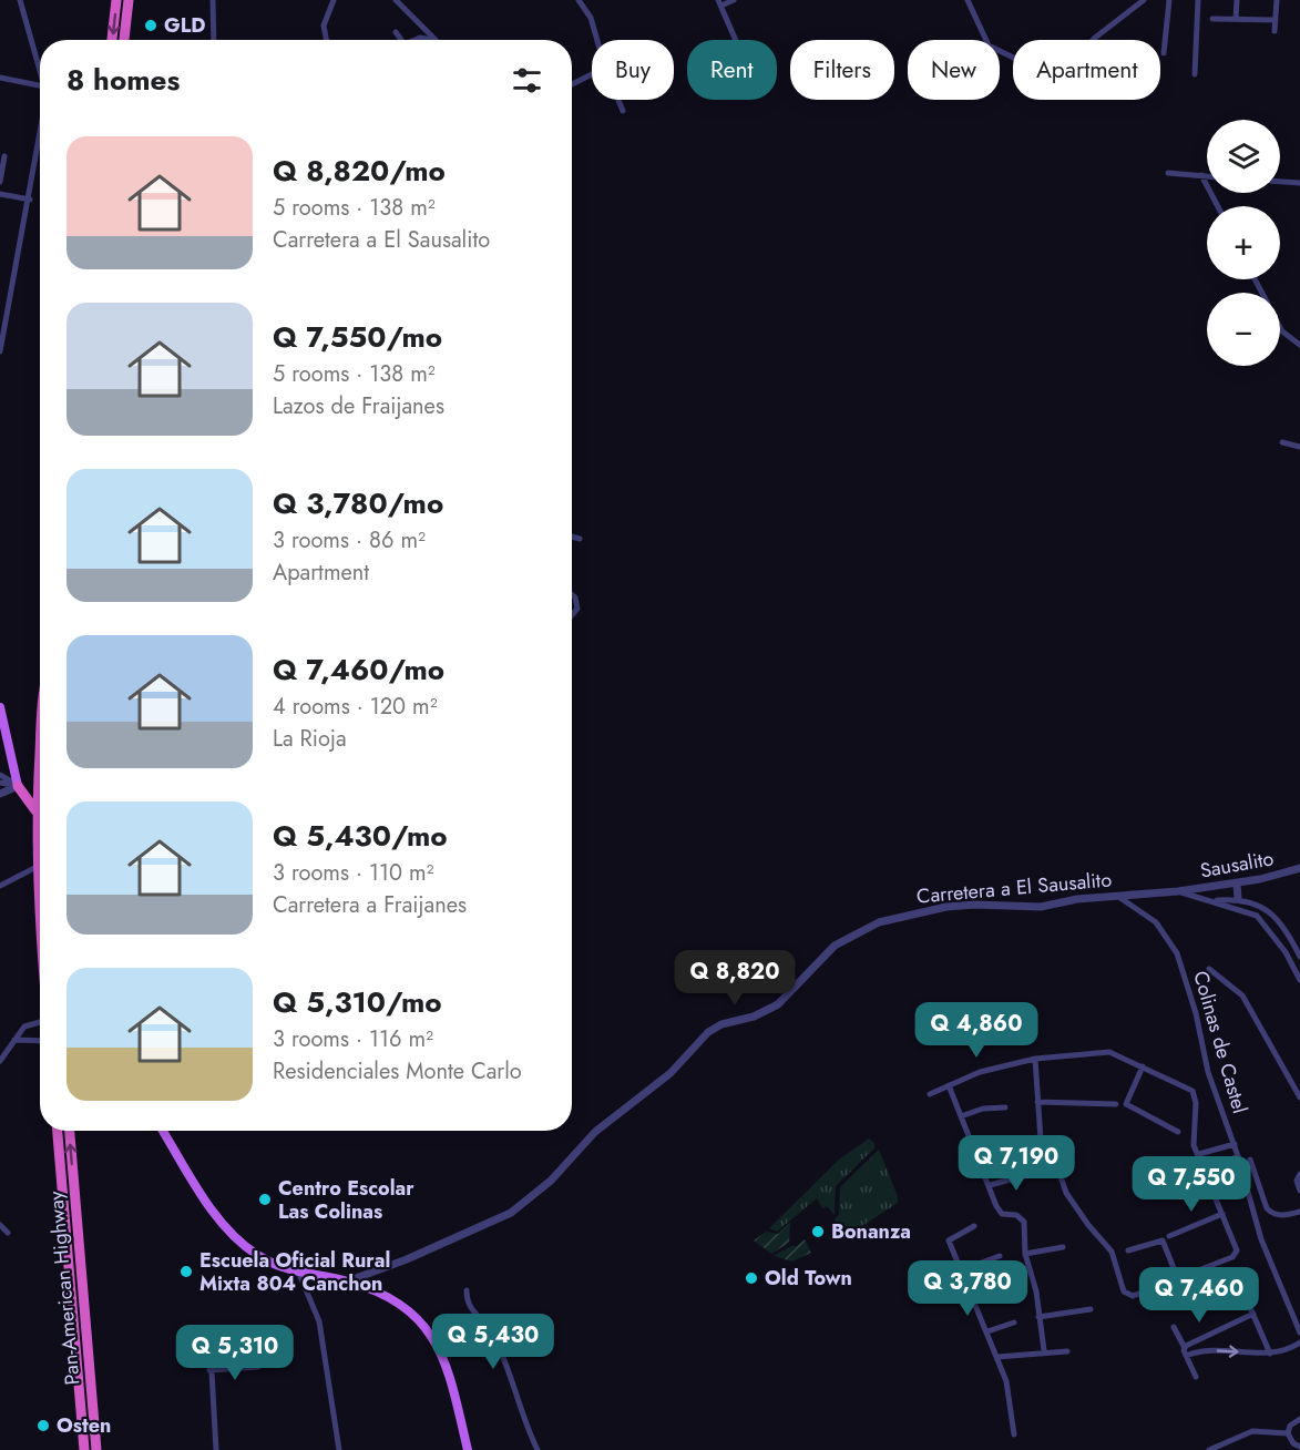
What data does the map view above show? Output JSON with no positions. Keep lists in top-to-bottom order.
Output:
{
  "streets": {
    "highway": ["Pan-American Highway"],
    "street": ["Sausalito", "Carretera a El Sausalito", "Colinas de Castel"]
  },
  "crossings": [
    ["Sausalito", "Carretera a El Sausalito"],
    ["Carretera a El Sausalito", "Colinas de Castel"]
  ],
  "places": [
    "GLD",
    "Centro Escolar Las Colinas",
    "Bonanza",
    "Escuela Oficial Rural Mixta 804 Canchon",
    "Old Town",
    "Osten"
  ],
  "page": {
    "chip": [
      "Buy",
      "Rent",
      "Filters",
      "New",
      "Apartment"
    ],
    "heading": "8 homes",
    "map_buttons": ["+", "−"],
    "list": [
      {
        "name": "Q 8,820/mo",
        "note": "5 rooms · 138 m² · Carretera a El Sausalito"
      },
      {
        "name": "Q 7,550/mo",
        "note": "5 rooms · 138 m² · Lazos de Fraijanes"
      },
      {
        "name": "Q 3,780/mo",
        "note": "3 rooms · 86 m² · Apartment"
      },
      {
        "name": "Q 7,460/mo",
        "note": "4 rooms · 120 m² · La Rioja"
      },
      {
        "name": "Q 5,430/mo",
        "note": "3 rooms · 110 m² · Carretera a Fraijanes"
      },
      {
        "name": "Q 5,310/mo",
        "note": "3 rooms · 116 m² · Residenciales Monte Carlo"
      }
    ],
    "price": [
      "Q 8,820",
      "Q 4,860",
      "Q 7,190",
      "Q 7,550",
      "Q 3,780",
      "Q 7,460",
      "Q 5,430",
      "Q 5,310"
    ]
  }
}
